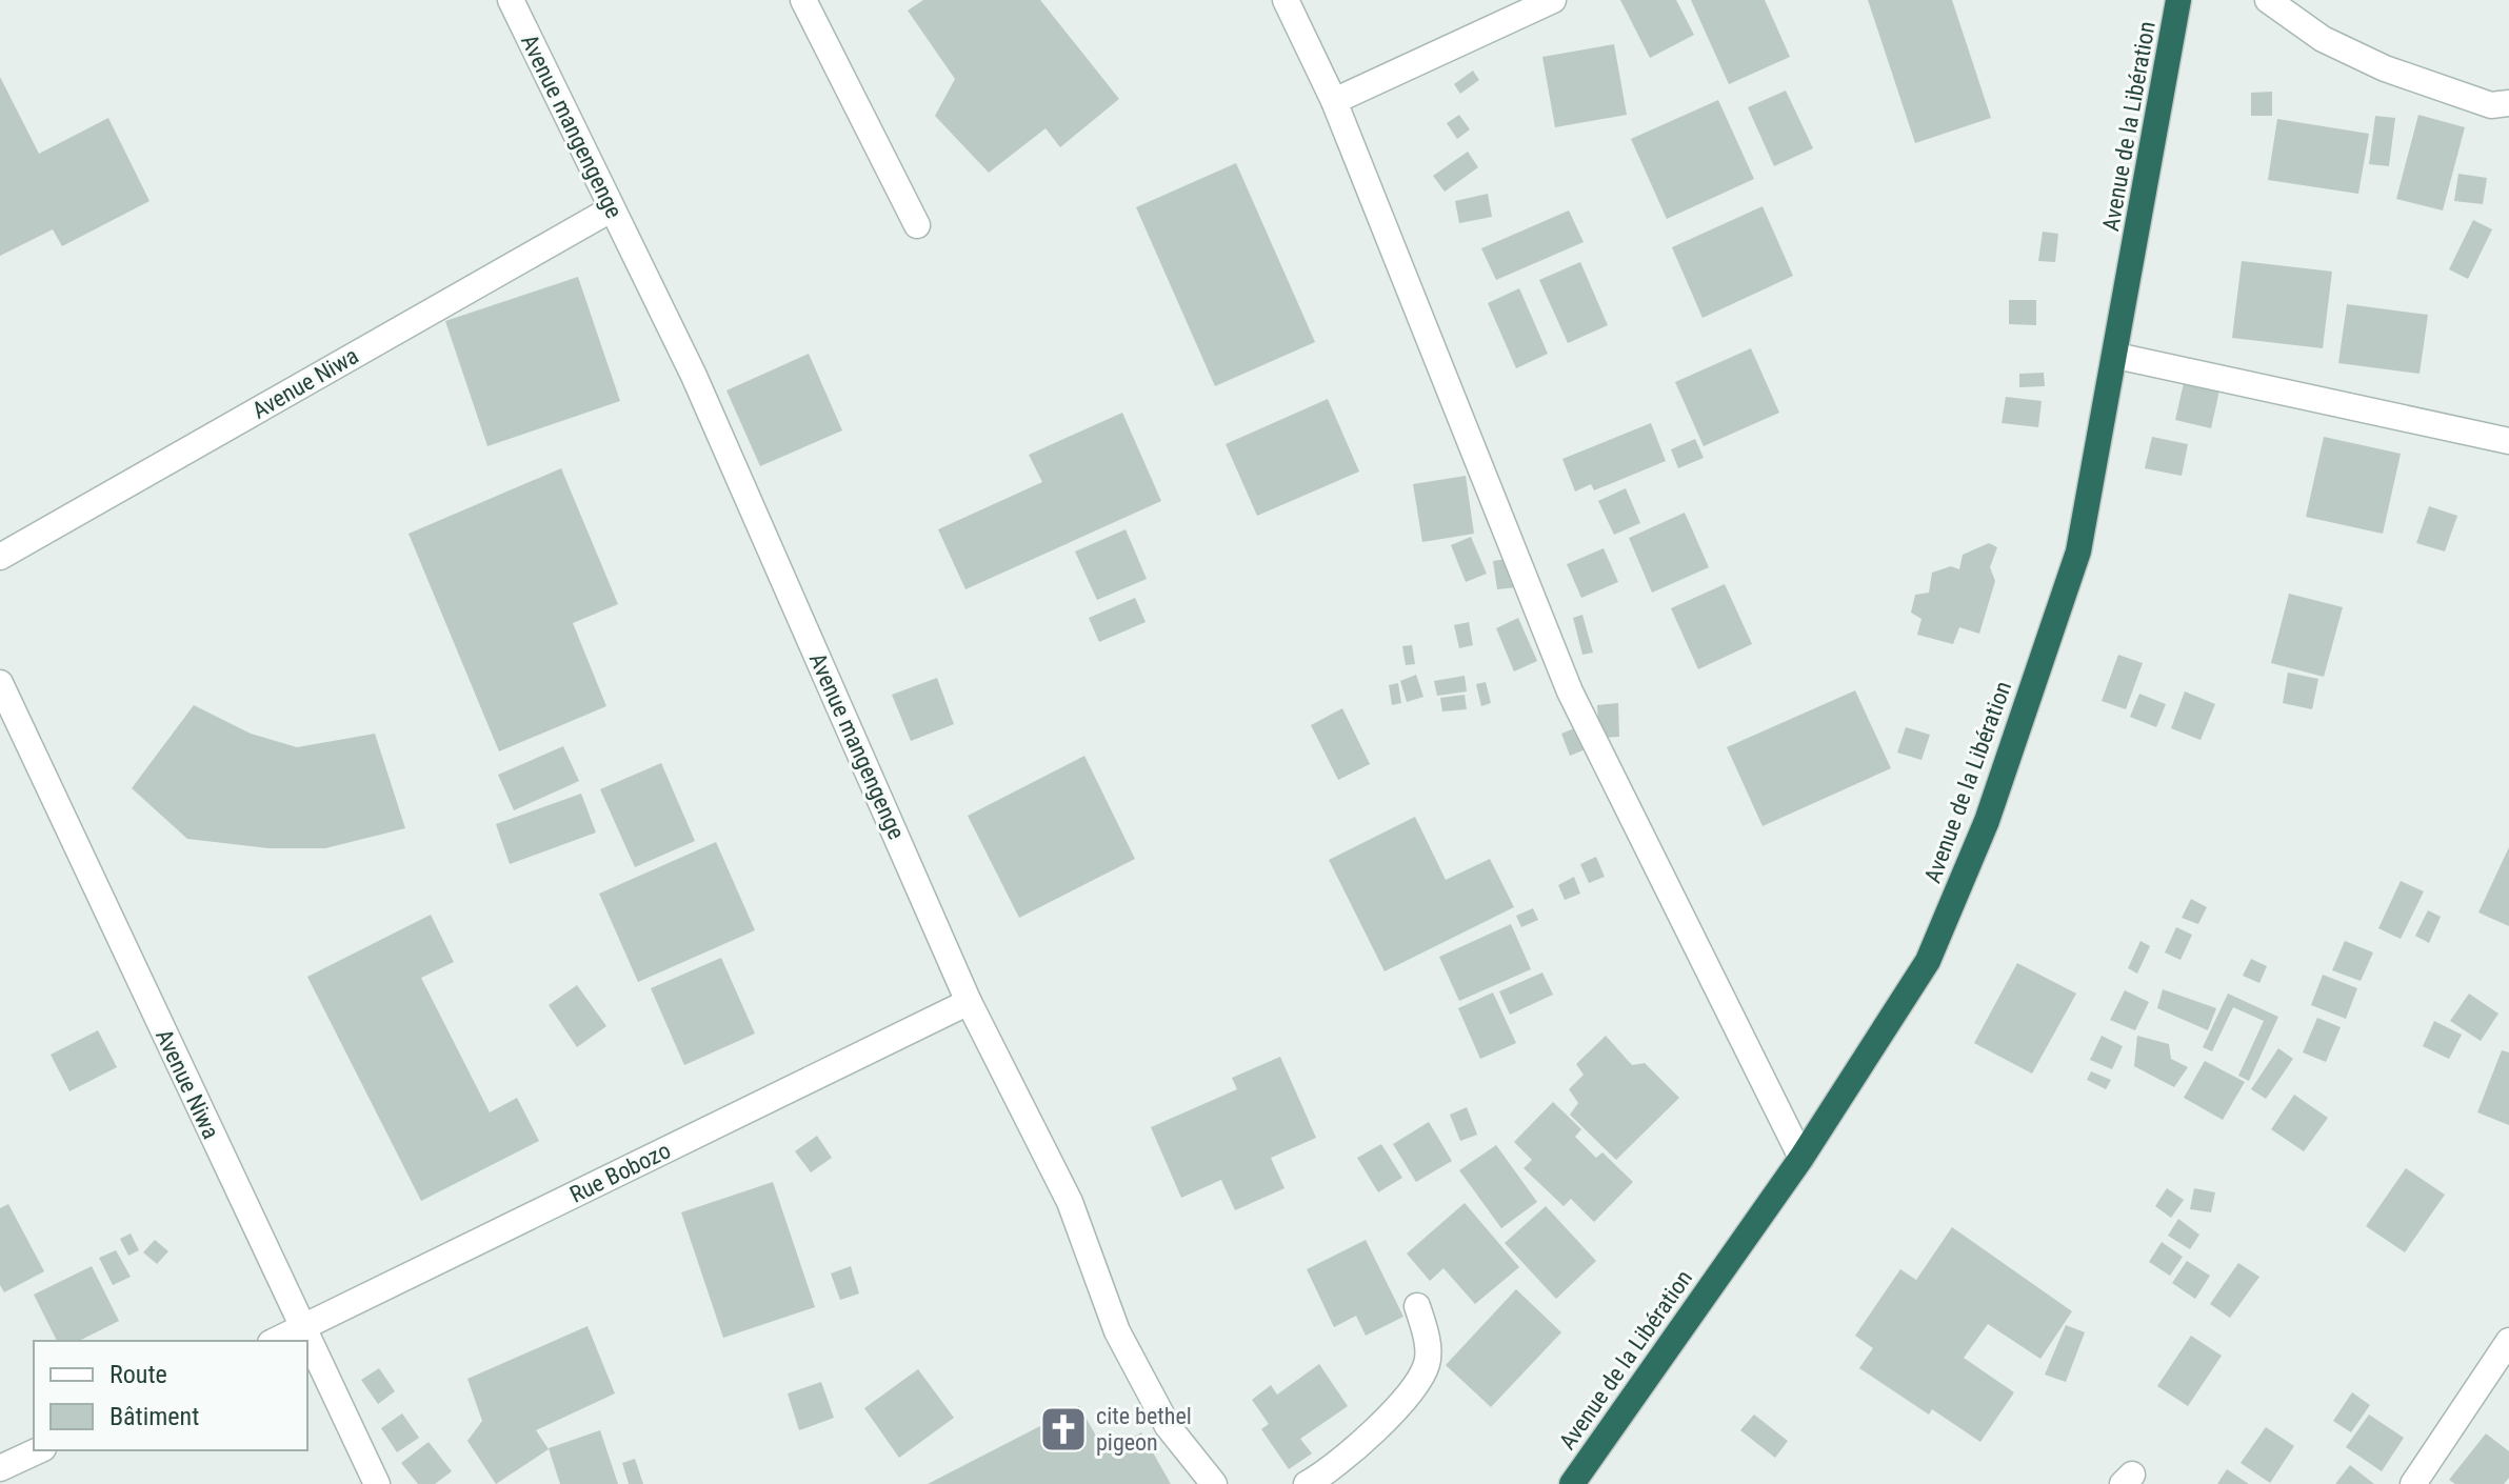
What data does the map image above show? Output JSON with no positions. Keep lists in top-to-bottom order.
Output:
{
  "streets": {
    "highway": ["Avenue de la Libération"],
    "street": ["Avenue mangengenge", "Avenue Niwa", "Rue Bobozo"]
  },
  "crossings": [
    ["Avenue mangengenge", "Avenue Niwa"],
    ["Avenue mangengenge", "Rue Bobozo"],
    ["Avenue Niwa", "Rue Bobozo"]
  ],
  "places": {
    "church": ["cite bethel pigeon"]
  },
  "legend": ["Route", "Bâtiment"]
}
